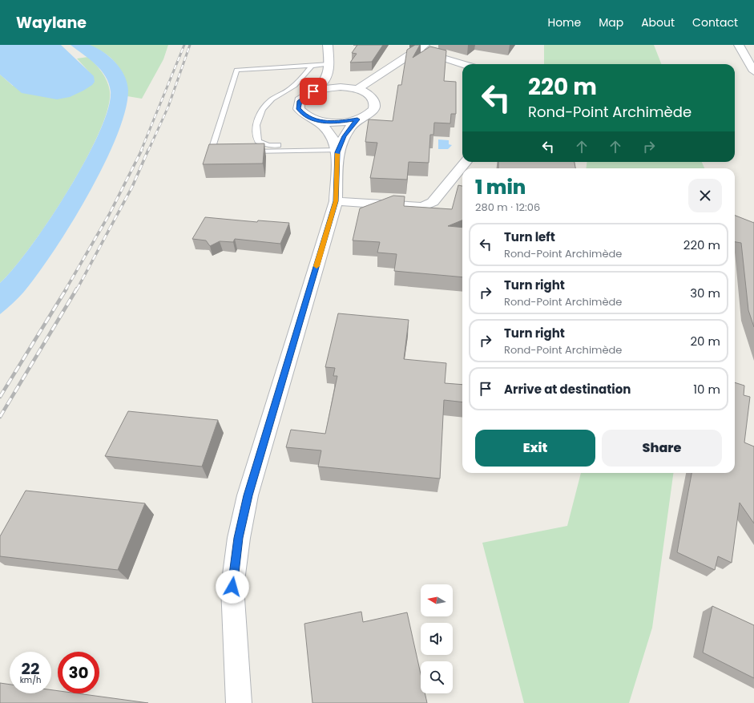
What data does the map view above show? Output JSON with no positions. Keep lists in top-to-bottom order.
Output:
{
  "north": "left",
  "page": {
    "header": "Waylane",
    "nav": [
      "Home",
      "Map",
      "About",
      "Contact"
    ],
    "turn": ["220 m", "Rond-Point Archimède"],
    "heading": ["1 min", "280 m · 12:06"],
    "list": [
      {
        "name": "Turn left",
        "note": "Rond-Point Archimède",
        "value": "220 m"
      },
      {
        "name": "Turn right",
        "note": "Rond-Point Archimède",
        "value": "30 m"
      },
      {
        "name": "Turn right",
        "note": "Rond-Point Archimède",
        "value": "20 m"
      },
      {
        "name": "Arrive at destination",
        "value": "10 m"
      }
    ],
    "buttons": ["Exit", "Share"],
    "speed": "22 km/h",
    "limit": "30"
  }
}
